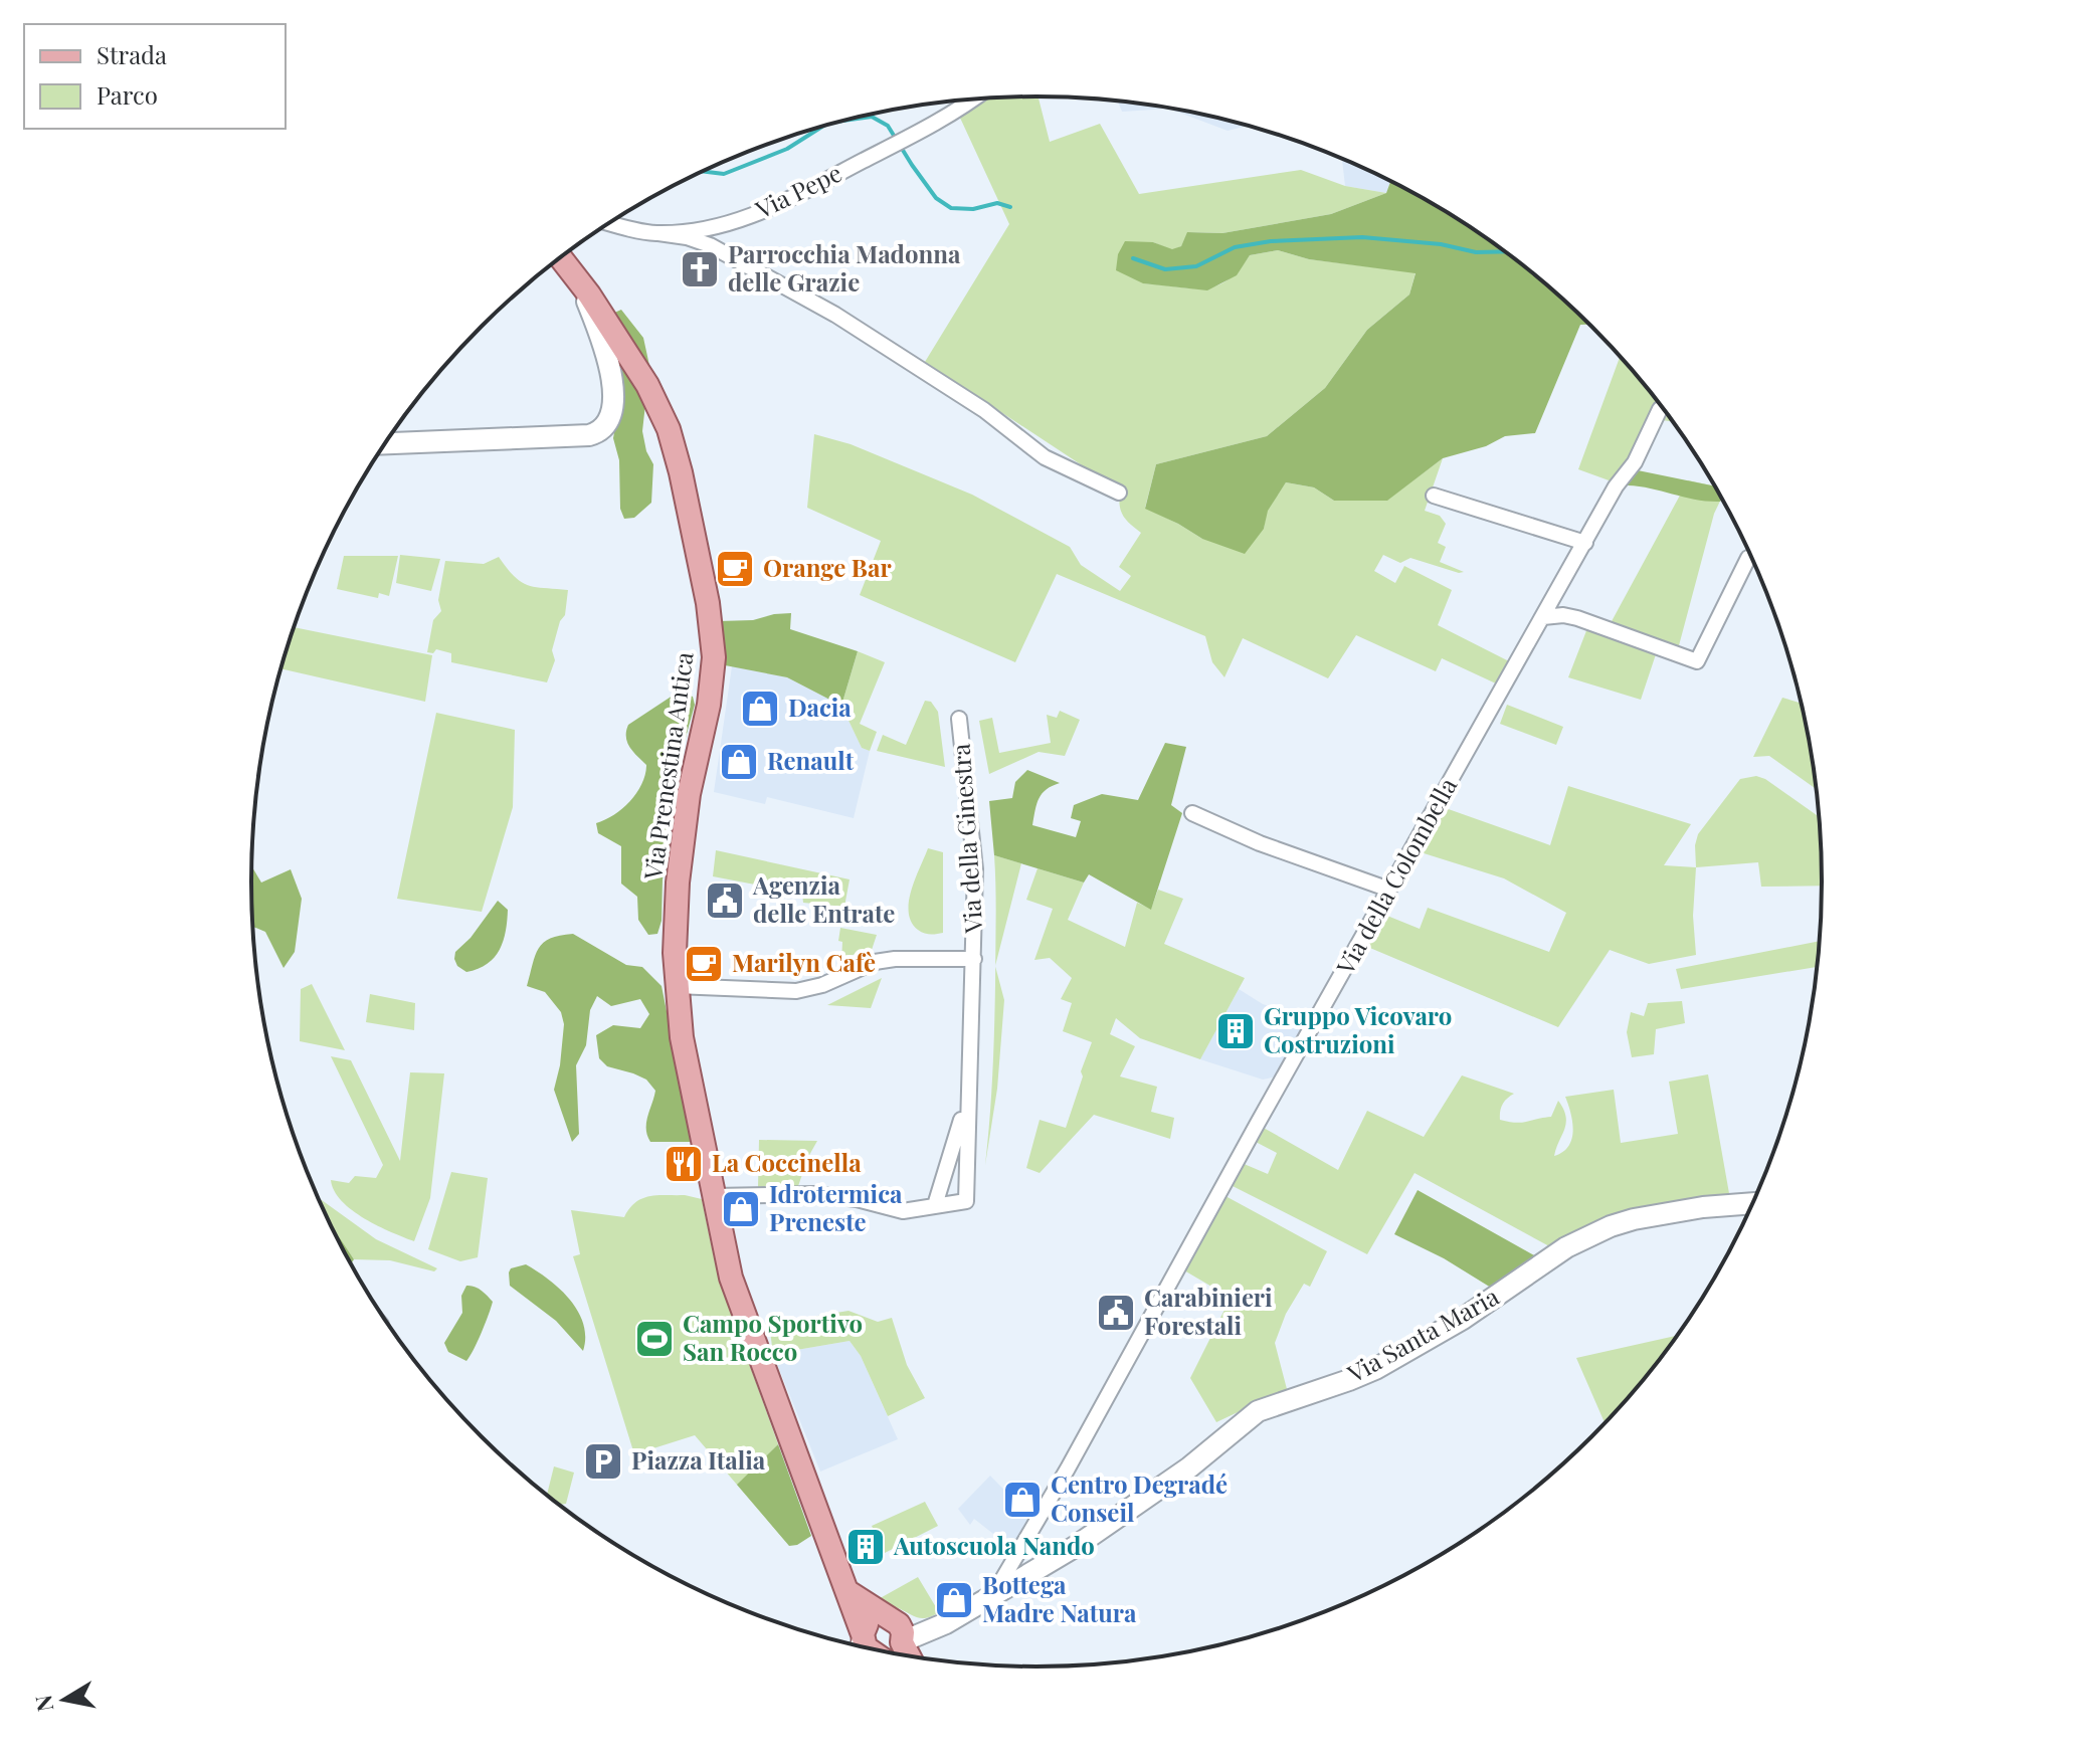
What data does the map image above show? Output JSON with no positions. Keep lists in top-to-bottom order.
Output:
{
  "streets": {
    "main road": ["Via Prenestina Antica"],
    "street": [
      "Via Pepe",
      "Via della Ginestra",
      "Via della Colombella",
      "Via Santa Maria"
    ]
  },
  "crossings": [
    ["Via Prenestina Antica", "Via della Ginestra"],
    ["Via della Colombella", "Via Santa Maria"]
  ],
  "places": {
    "church": ["Parrocchia Madonna delle Grazie"],
    "cafe": ["Orange Bar", "Marilyn Cafè"],
    "shop": [
      "Dacia",
      "Renault",
      "Idrotermica Preneste",
      "Centro Degradé Conseil",
      "Bottega Madre Natura"
    ],
    "public building": ["Agenzia delle Entrate", "Carabinieri Forestali"],
    "building": ["Gruppo Vicovaro Costruzioni", "Autoscuola Nando"],
    "restaurant": ["La Coccinella"],
    "sports": ["Campo Sportivo San Rocco"],
    "parking": ["Piazza Italia"]
  },
  "legend": ["Strada", "Parco"],
  "north": "left"
}
